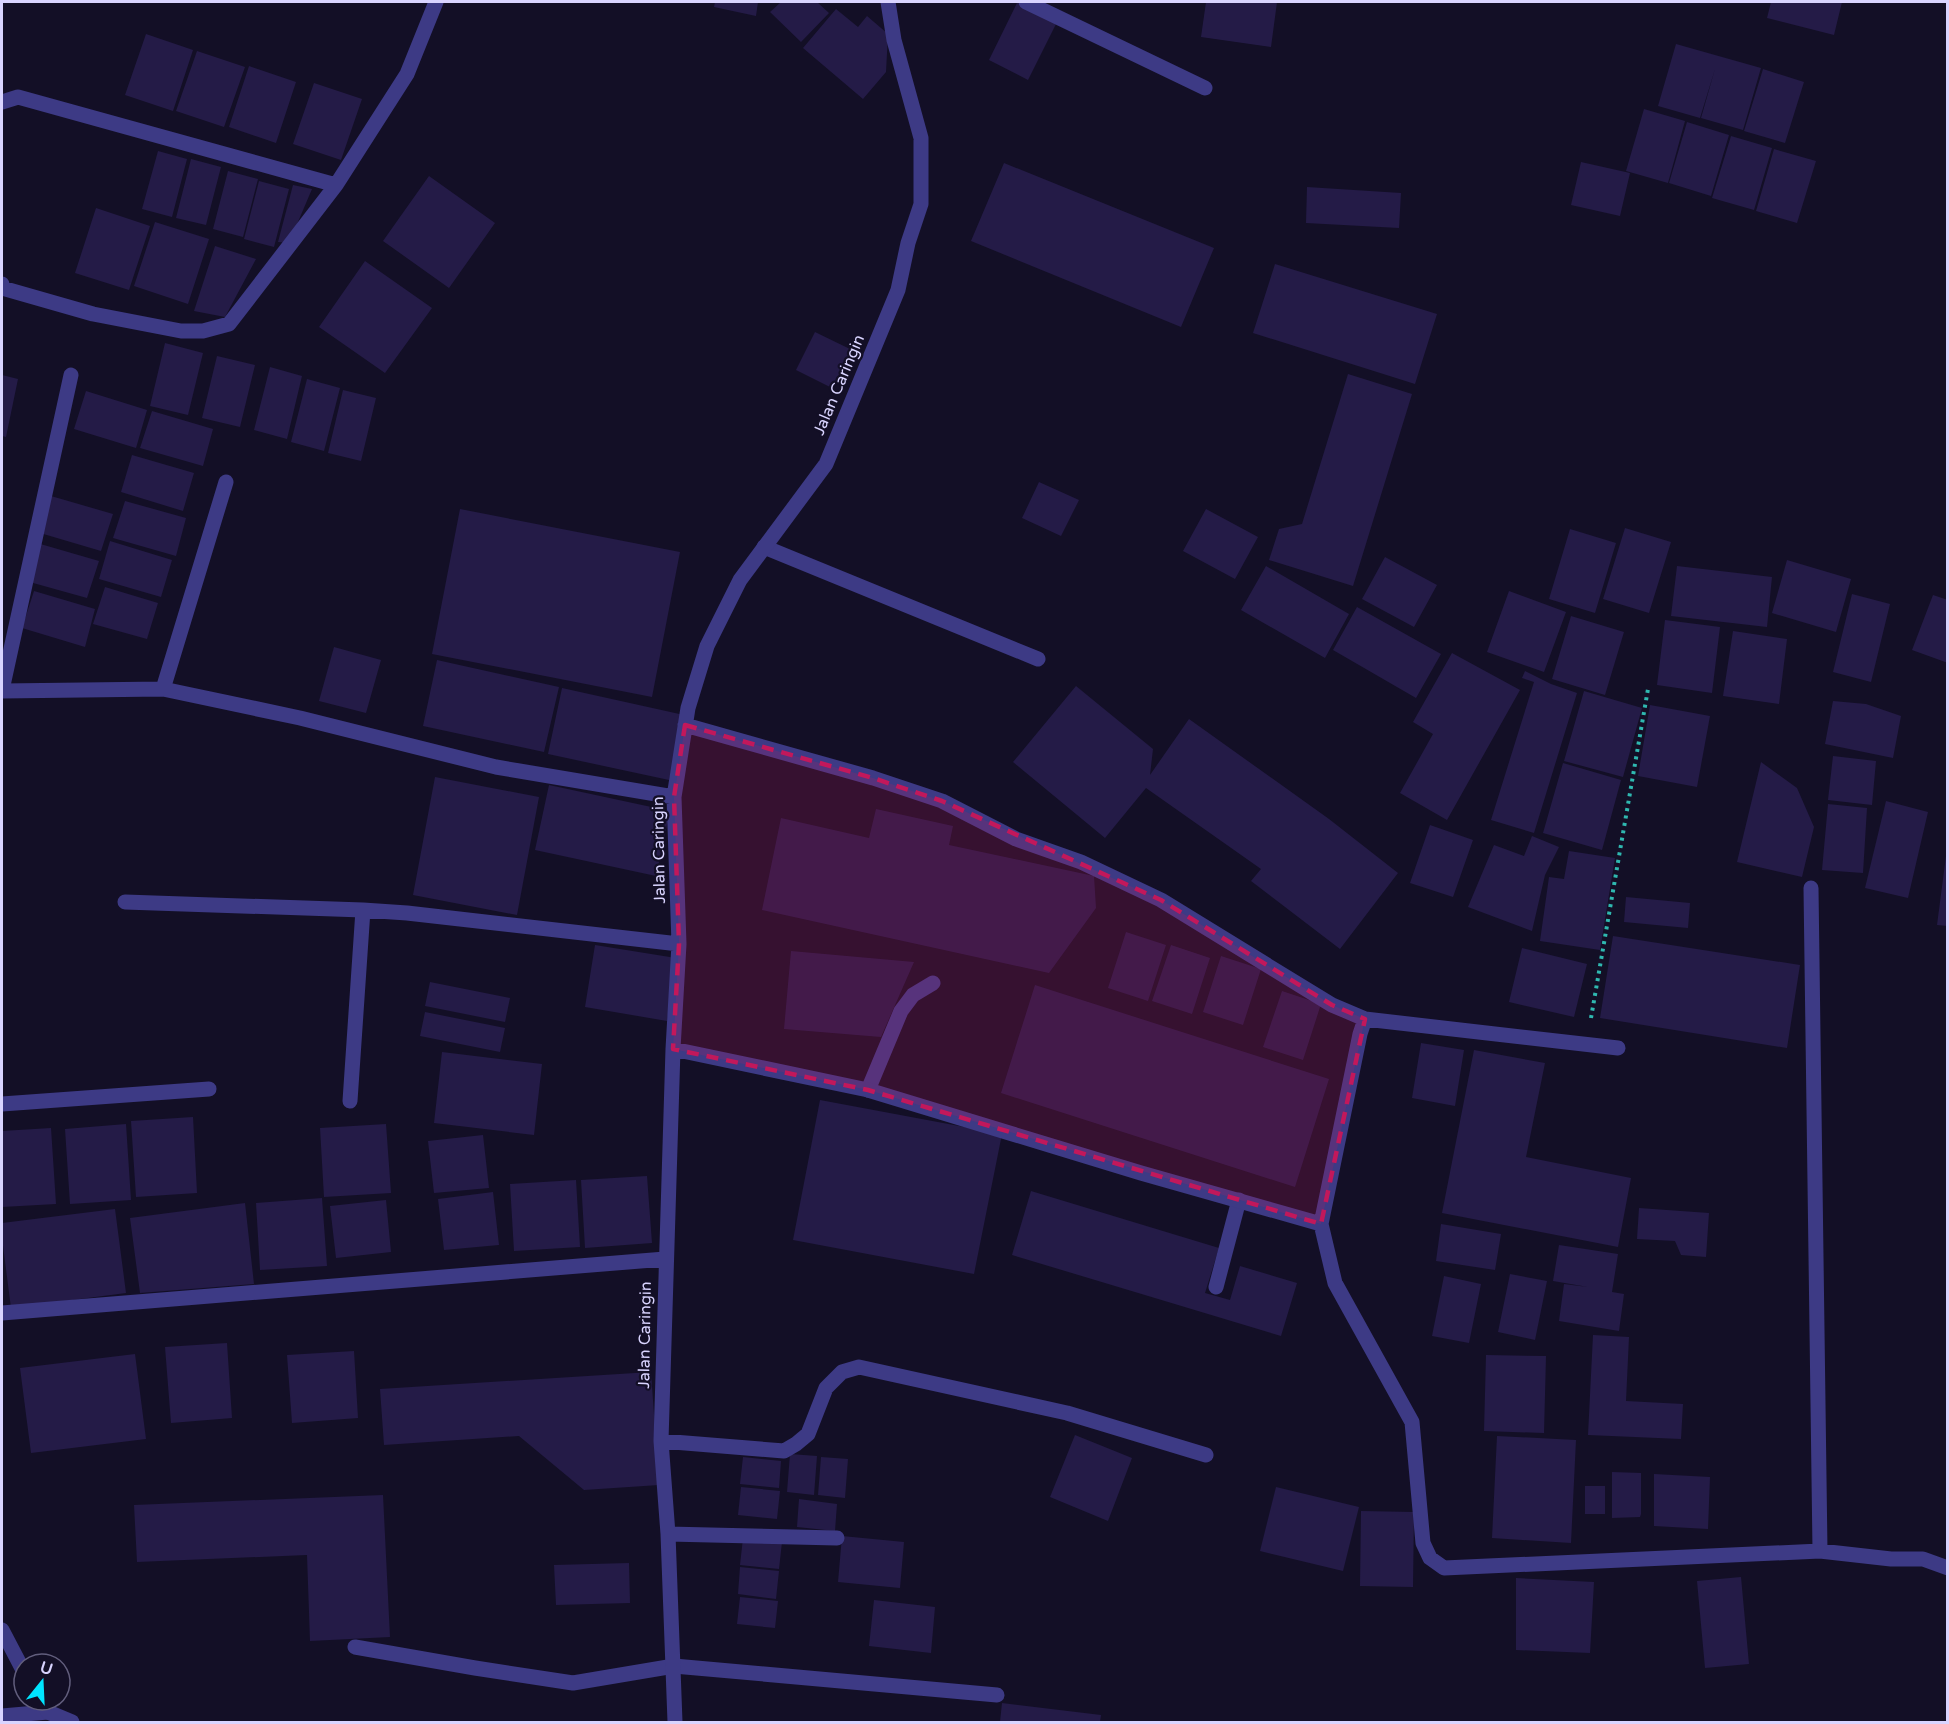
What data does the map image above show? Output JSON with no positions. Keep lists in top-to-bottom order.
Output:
{
  "streets": {
    "street": ["Jalan Caringin"]
  },
  "north": "top"
}
